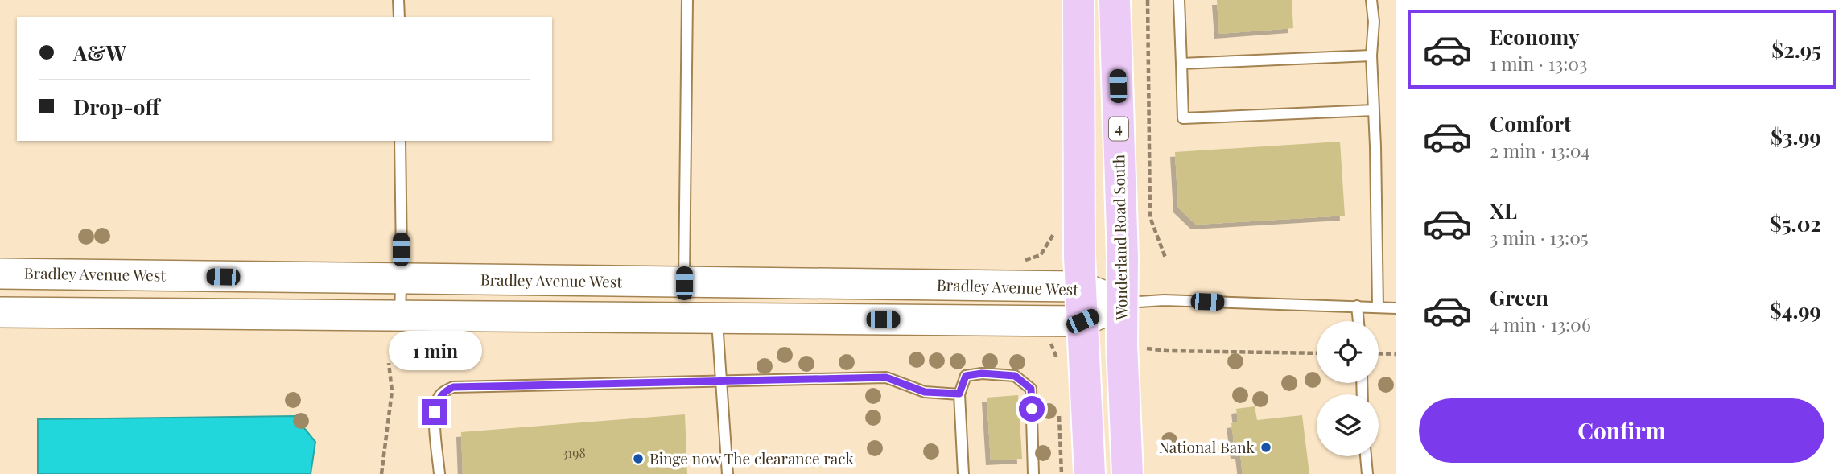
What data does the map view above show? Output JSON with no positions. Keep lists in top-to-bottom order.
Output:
{
  "streets": {
    "main road": ["4", "Wonderland Road South", "Bradley Avenue West"]
  },
  "crossings": [
    ["Wonderland Road South", "Bradley Avenue West"]
  ],
  "places": ["National Bank", "Binge now The clearance rack"],
  "house_numbers": ["3198"],
  "page": {
    "list": [
      {
        "name": "Economy",
        "note": "1 min · 13:03",
        "value": "$2.95"
      },
      {
        "name": "Comfort",
        "note": "2 min · 13:04",
        "value": "$3.99"
      },
      {
        "name": "XL",
        "note": "3 min · 13:05",
        "value": "$5.02"
      },
      {
        "name": "Green",
        "note": "4 min · 13:06",
        "value": "$4.99"
      }
    ],
    "banner": ["A&W", "Drop-off"],
    "bubble": "1 min",
    "buttons": "Confirm"
  }
}
